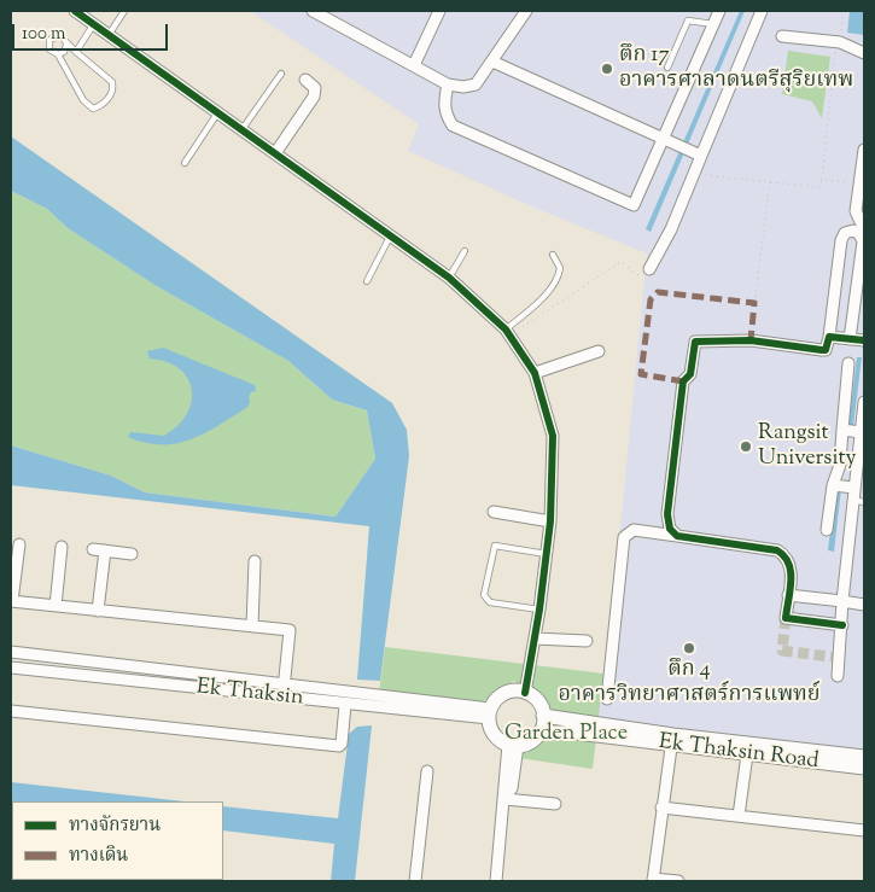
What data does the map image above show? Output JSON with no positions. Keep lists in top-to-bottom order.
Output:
{
  "streets": {
    "street": ["Ek Thaksin", "Ek Thaksin Road"]
  },
  "crossings": [
    ["Ek Thaksin", "Ek Thaksin Road"]
  ],
  "parks": ["Garden Place"],
  "places": ["ตึก 17 อาคารศาลาดนตรีสุริยเทพ", "Rangsit University", "ตึก 4 อาคารวิทยาศาสตร์การแพทย์"],
  "legend": ["ทางจักรยาน", "ทางเดิน"],
  "scale_bar": "100 m"
}
